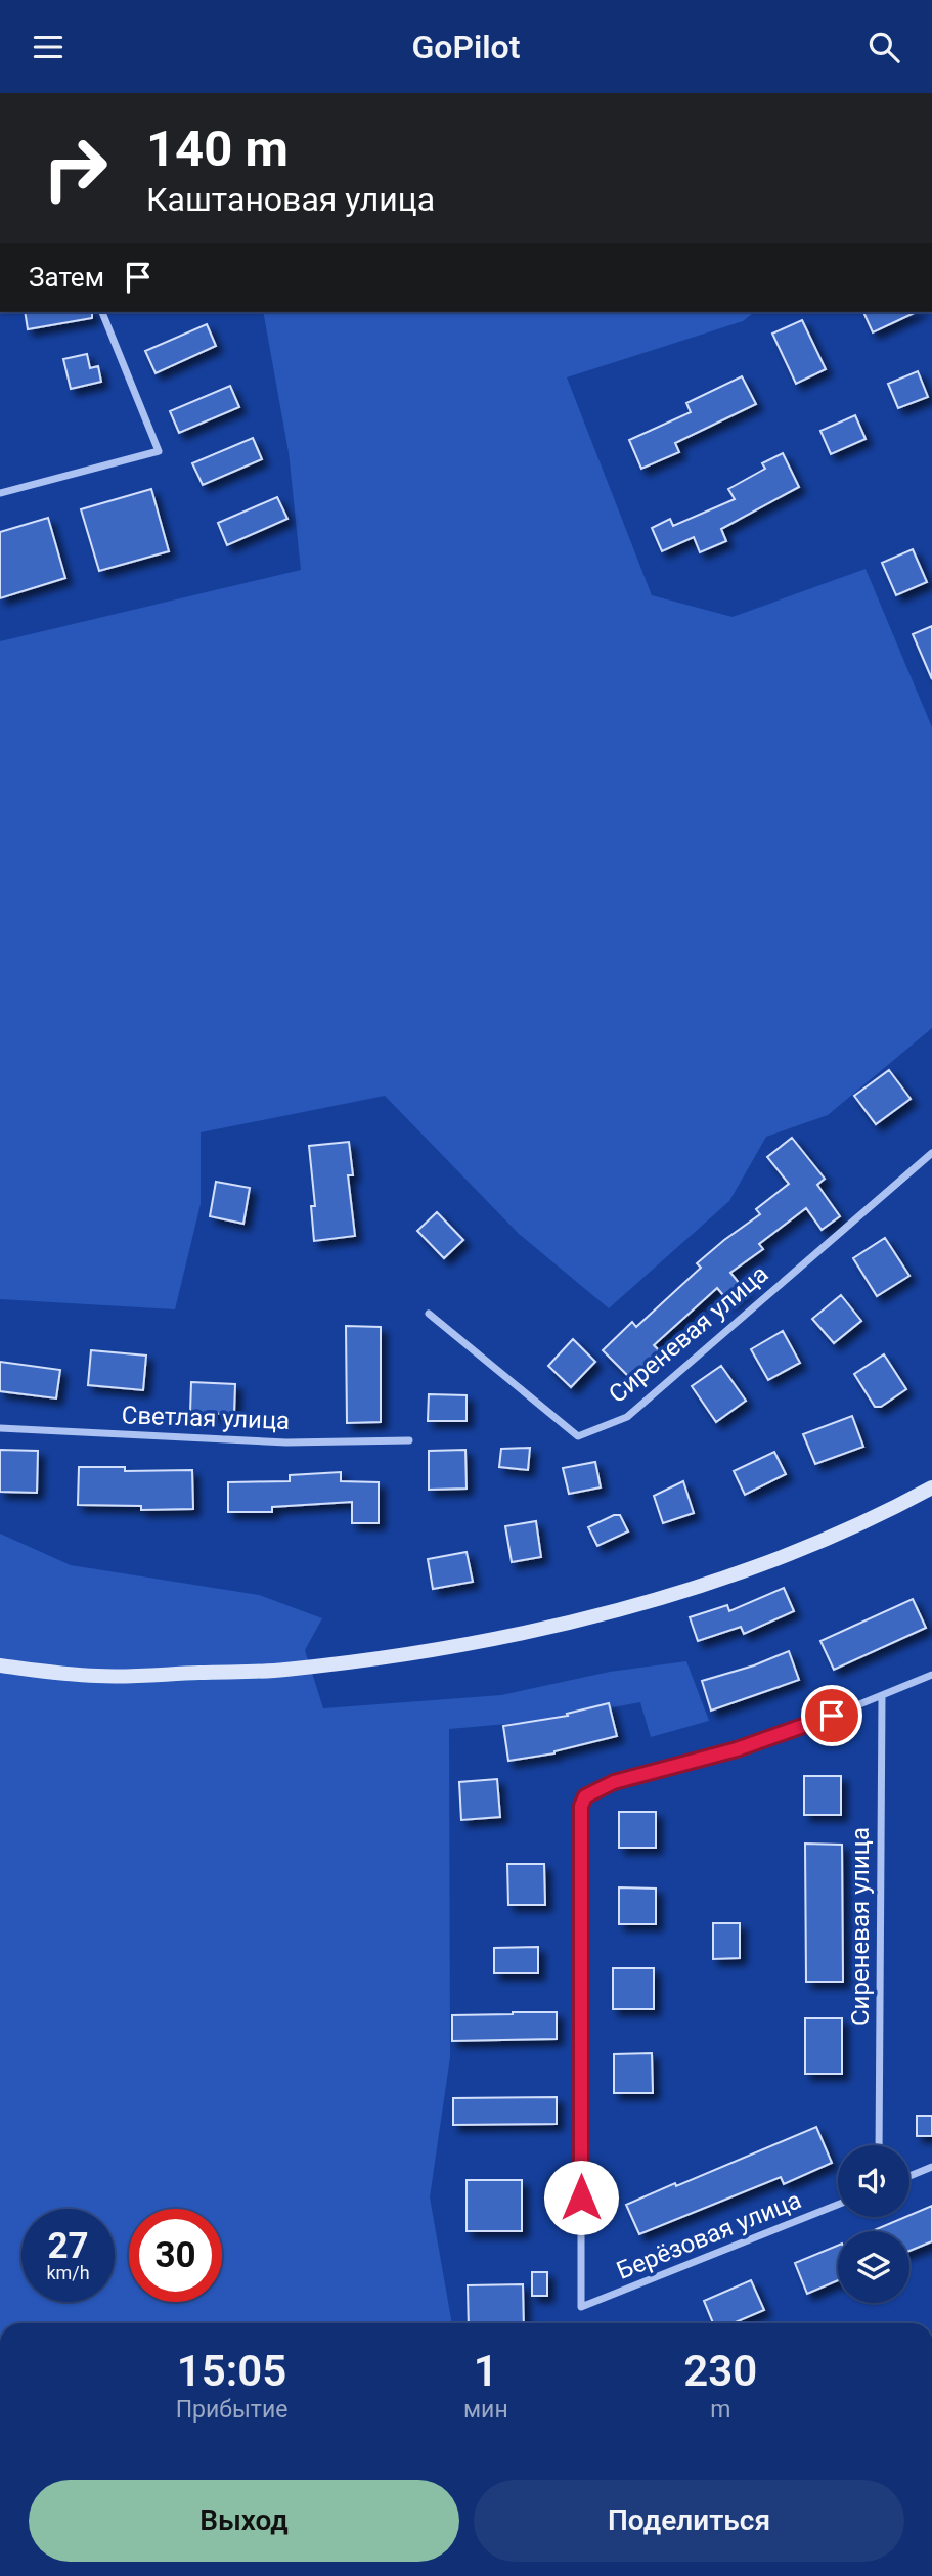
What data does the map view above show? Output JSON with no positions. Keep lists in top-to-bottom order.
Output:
{
  "streets": {
    "street": ["Сиреневая улица", "Светлая улица", "Берёзовая улица"]
  },
  "crossings": [
    ["Сиреневая улица", "Берёзовая улица"]
  ],
  "page": {
    "header": "GoPilot",
    "turn": ["140 m", "Каштановая улица"],
    "then": "Затем",
    "speed": "27 km/h",
    "limit": "30",
    "eta": [
      "15:05",
      "Прибытие",
      "1",
      "мин",
      "230",
      "m"
    ],
    "buttons": ["Выход", "Поделиться"]
  }
}
